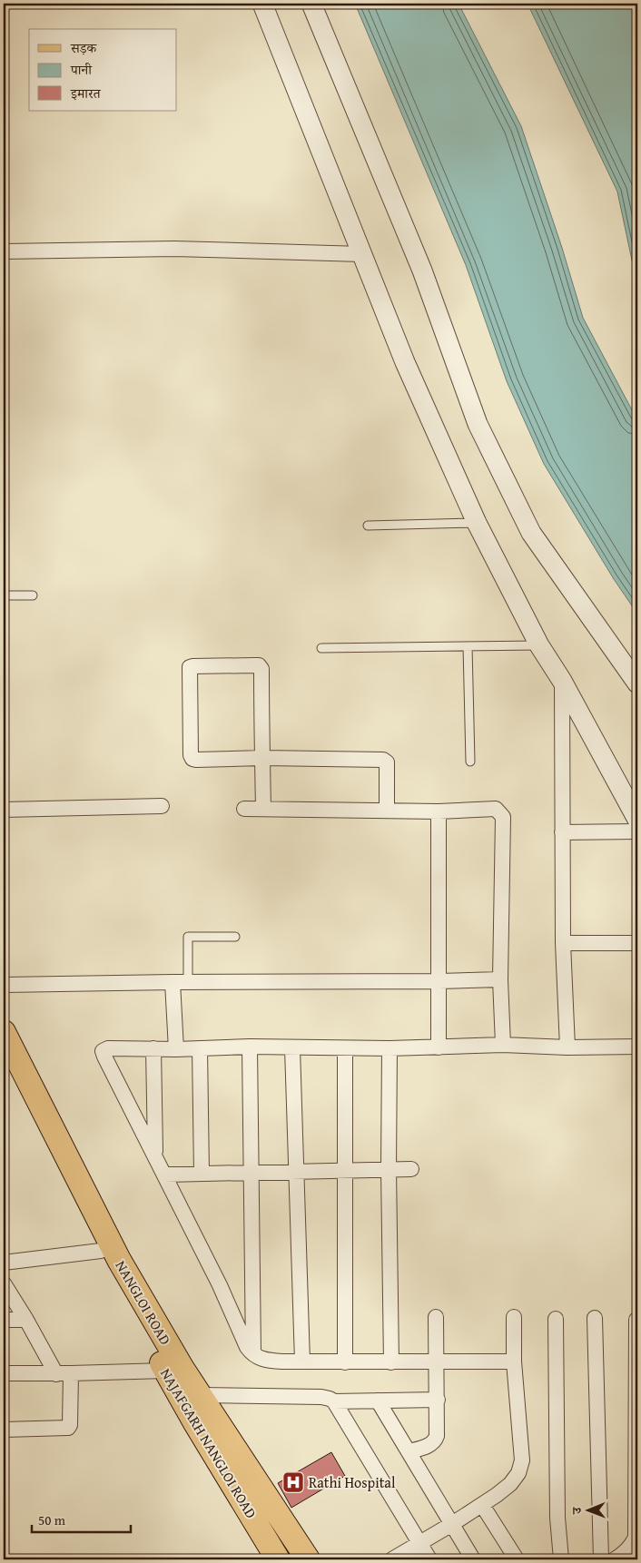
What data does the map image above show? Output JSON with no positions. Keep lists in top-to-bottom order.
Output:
{
  "streets": {
    "main road": ["NANGLOI ROAD", "NAJAFGARH NANGLOI ROAD"]
  },
  "crossings": [
    ["NANGLOI ROAD", "NAJAFGARH NANGLOI ROAD"]
  ],
  "places": {
    "hospital": ["Rathi Hospital"]
  },
  "legend": ["सड़क", "पानी", "इमारत"],
  "scale_bar": "50 m",
  "north": "left"
}
